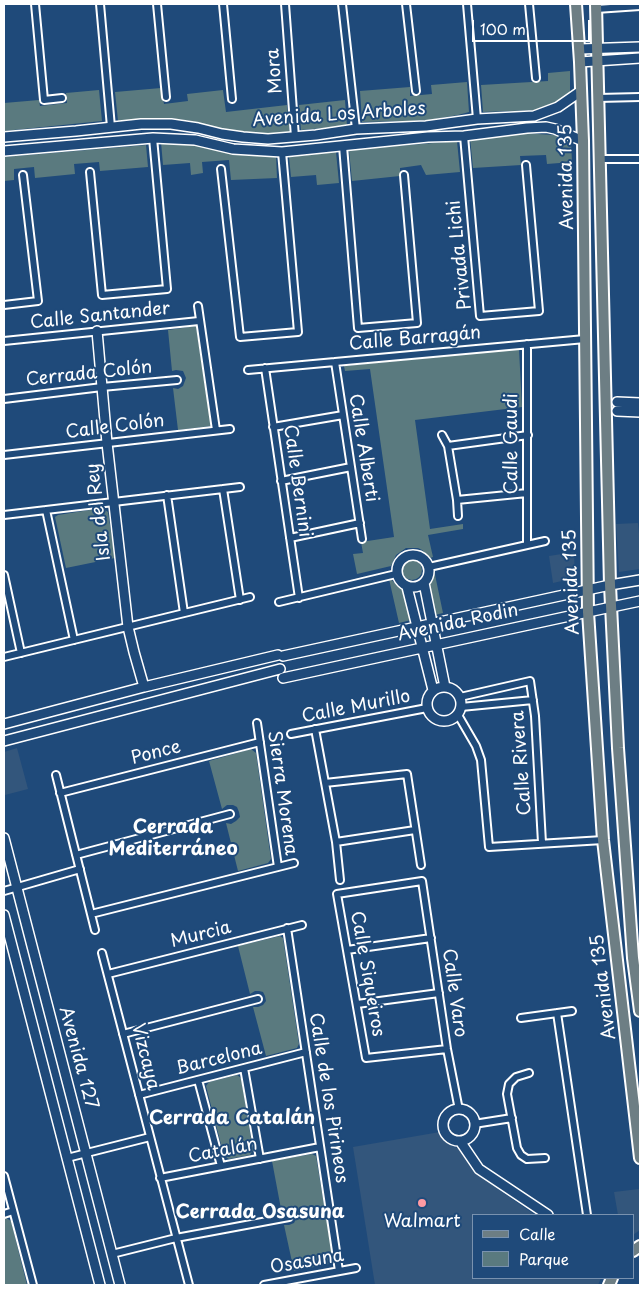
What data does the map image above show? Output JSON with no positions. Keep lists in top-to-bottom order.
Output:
{
  "streets": {
    "main road": ["Avenida 135"],
    "street": [
      "Mora",
      "Avenida Los Arboles",
      "Privada Lichi",
      "Calle Santander",
      "Calle Barragán",
      "Cerrada Colón",
      "Calle Colón",
      "Calle Gaudi",
      "Calle Alberti",
      "Calle Bernini",
      "Isla del Rey",
      "Avenida Rodin",
      "Calle Murillo",
      "Ponce",
      "Calle Rivera",
      "Sierra Morena",
      "Murcia",
      "Calle Siqueiros",
      "Calle Varo",
      "Vizcaya",
      "Avenida 127",
      "Barcelona",
      "Calle de los Pirineos",
      "Catalán",
      "Osasuna"
    ]
  },
  "crossings": [
    ["Mora", "Avenida Los Arboles"],
    ["Avenida Los Arboles", "Avenida 135"],
    ["Avenida Los Arboles", "Privada Lichi"],
    ["Avenida 135", "Calle Barragán"],
    ["Avenida 135", "Avenida Rodin"],
    ["Calle Santander", "Isla del Rey"],
    ["Calle Barragán", "Calle Gaudi"],
    ["Calle Barragán", "Calle Alberti"],
    ["Calle Barragán", "Calle Bernini"],
    ["Cerrada Colón", "Isla del Rey"],
    ["Calle Colón", "Isla del Rey"],
    ["Isla del Rey", "Avenida Rodin"],
    ["Calle Murillo", "Calle Rivera"],
    ["Ponce", "Sierra Morena"],
    ["Murcia", "Vizcaya"],
    ["Murcia", "Calle de los Pirineos"],
    ["Calle Siqueiros", "Calle Varo"],
    ["Vizcaya", "Barcelona"],
    ["Vizcaya", "Catalán"],
    ["Barcelona", "Calle de los Pirineos"],
    ["Calle de los Pirineos", "Catalán"],
    ["Calle de los Pirineos", "Osasuna"]
  ],
  "districts": ["Cerrada Mediterráneo", "Cerrada Catalán", "Cerrada Osasuna"],
  "places": ["Walmart"],
  "legend": ["Calle", "Parque"],
  "scale_bar": "100 m"
}
